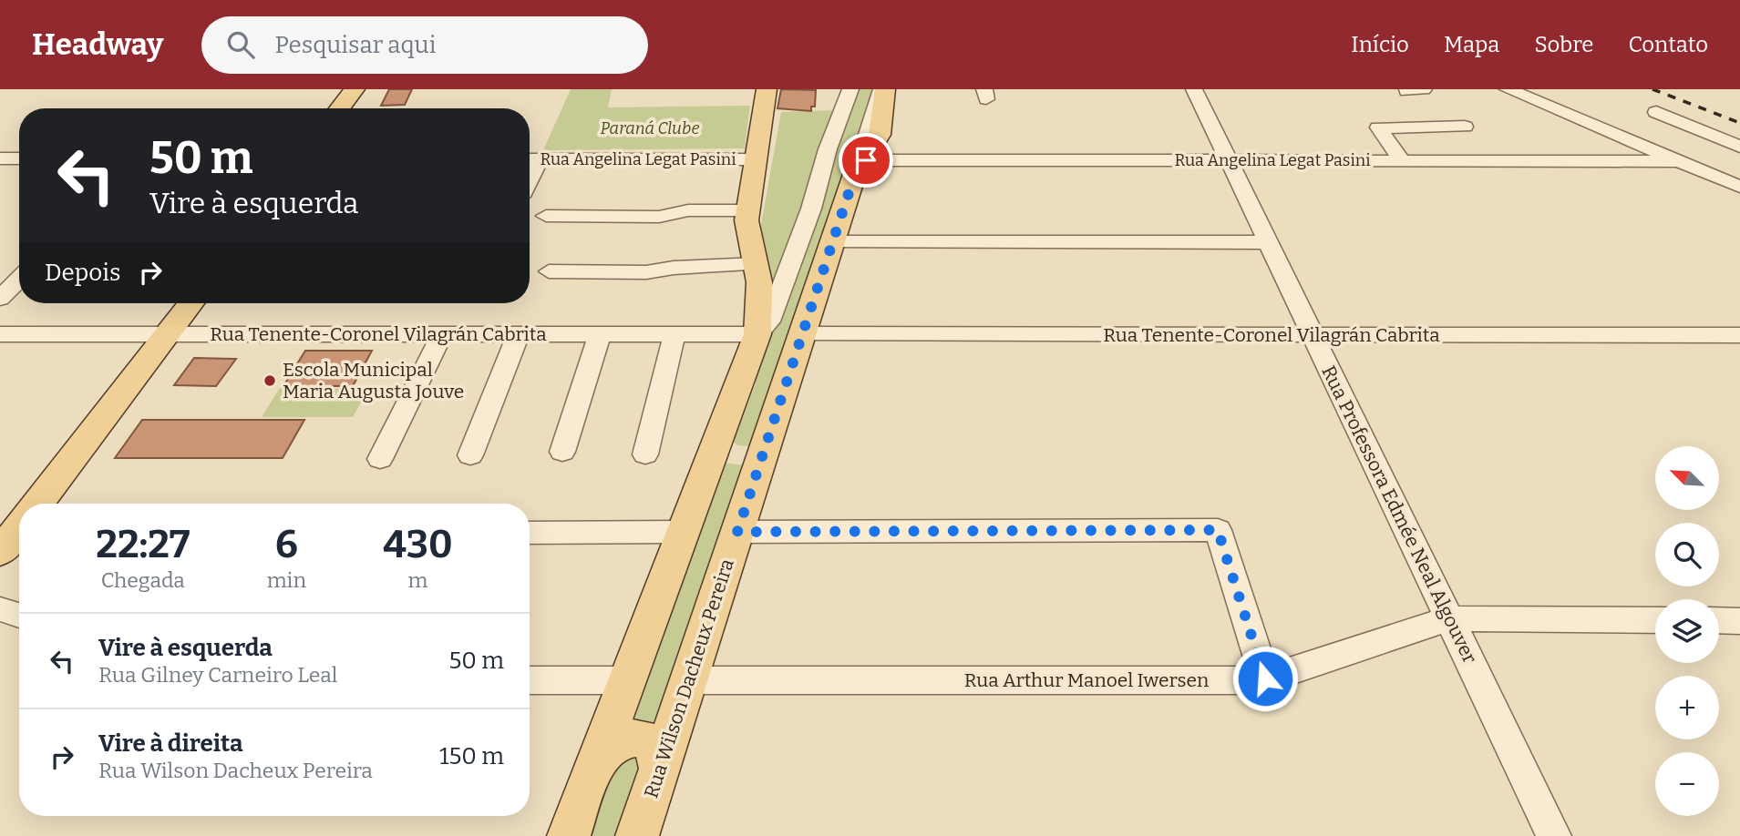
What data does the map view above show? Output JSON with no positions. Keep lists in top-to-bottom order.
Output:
{
  "streets": {
    "main road": ["Rua Wilson Dacheux Pereira"],
    "street": [
      "Rua Angelina Legat Pasini",
      "Rua Tenente-Coronel Vilagrán Cabrita",
      "Rua Professora Edmée Neal Algouver",
      "Rua Arthur Manoel Iwersen"
    ]
  },
  "crossings": [
    ["Rua Angelina Legat Pasini", "Rua Professora Edmée Neal Algouver"],
    ["Rua Angelina Legat Pasini", "Rua Wilson Dacheux Pereira"],
    ["Rua Tenente-Coronel Vilagrán Cabrita", "Rua Professora Edmée Neal Algouver"],
    ["Rua Tenente-Coronel Vilagrán Cabrita", "Rua Wilson Dacheux Pereira"],
    ["Rua Professora Edmée Neal Algouver", "Rua Arthur Manoel Iwersen"],
    ["Rua Wilson Dacheux Pereira", "Rua Arthur Manoel Iwersen"]
  ],
  "parks": ["Paraná Clube"],
  "places": ["Escola Municipal Maria Augusta Jouve"],
  "north": "top left",
  "page": {
    "header": "Headway",
    "search": "Pesquisar aqui",
    "nav": [
      "Início",
      "Mapa",
      "Sobre",
      "Contato"
    ],
    "turn": ["50 m", "Vire à esquerda"],
    "then": "Depois",
    "map_buttons": ["+", "−"],
    "eta": [
      "22:27",
      "Chegada",
      "6",
      "min",
      "430",
      "m"
    ],
    "list": [
      {
        "name": "Vire à esquerda",
        "note": "Rua Gilney Carneiro Leal",
        "value": "50 m"
      },
      {
        "name": "Vire à direita",
        "note": "Rua Wilson Dacheux Pereira",
        "value": "150 m"
      }
    ]
  }
}
